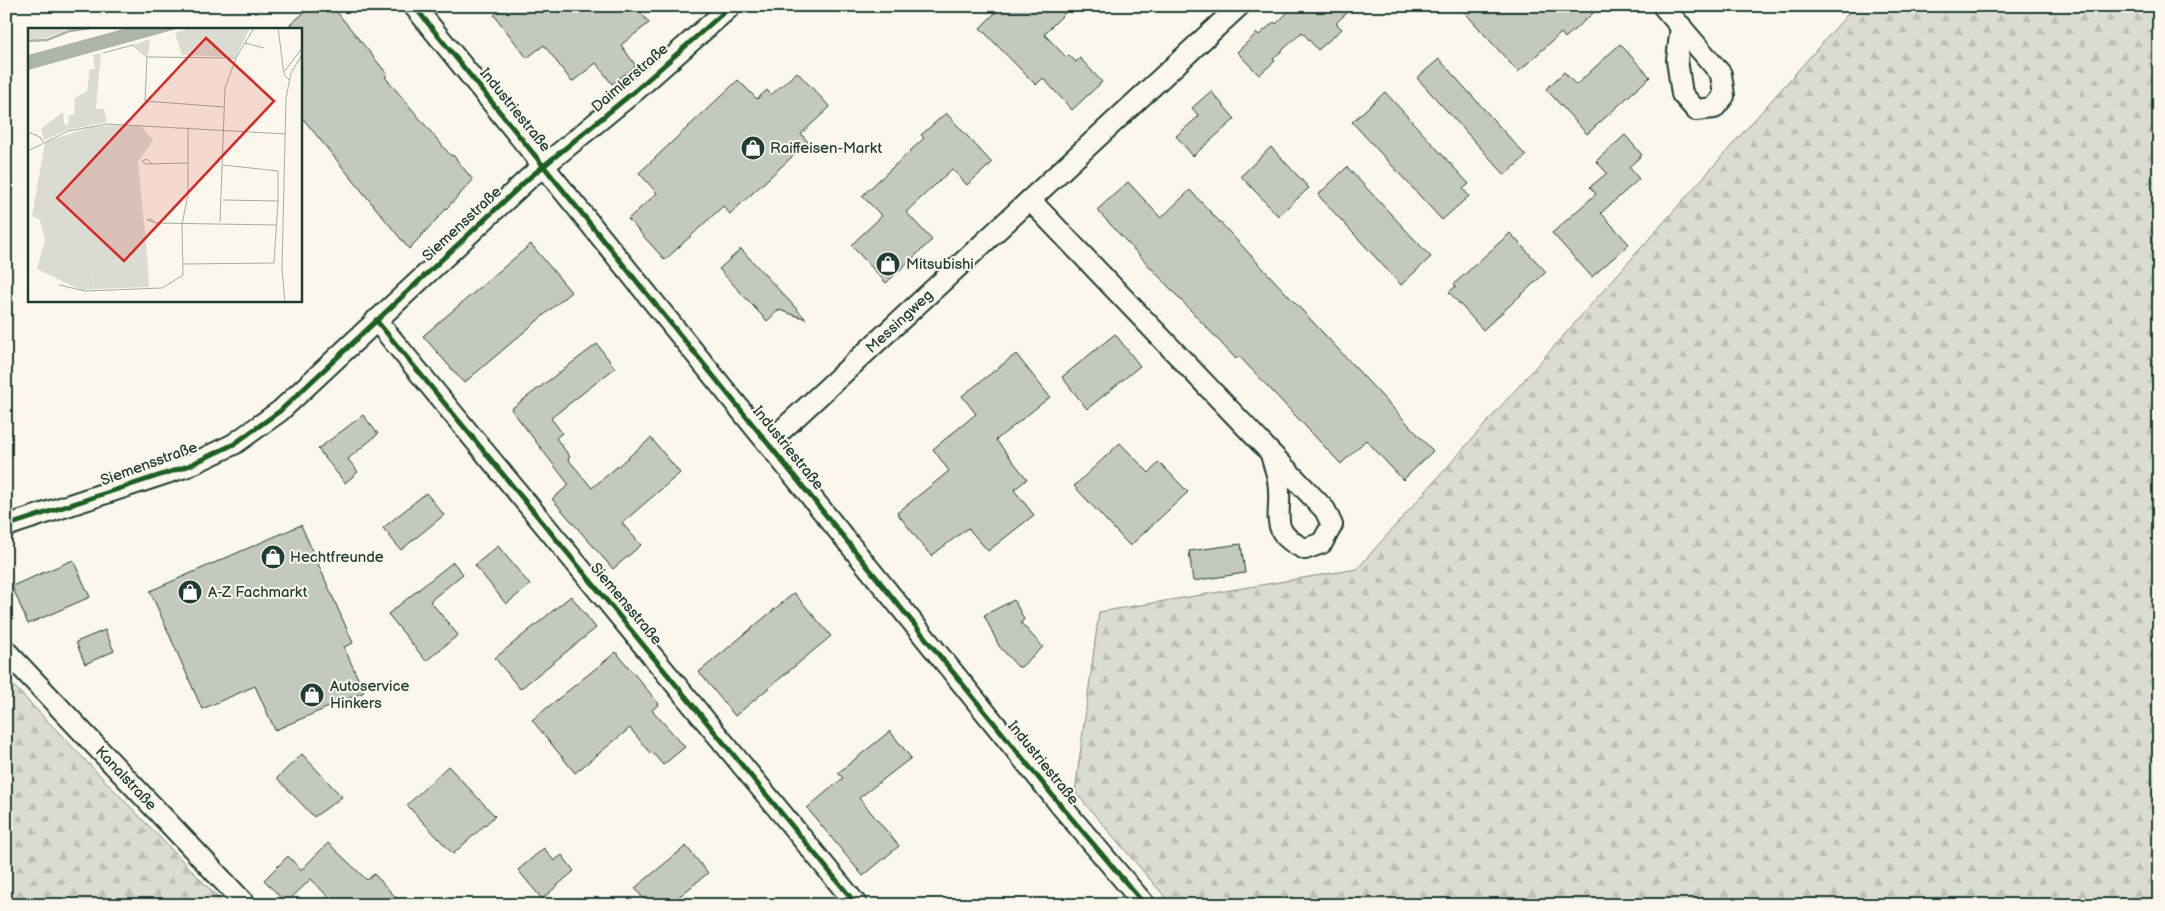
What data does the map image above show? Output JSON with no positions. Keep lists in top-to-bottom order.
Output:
{
  "streets": {
    "street": [
      "Daimlerstraße",
      "Industriestraße",
      "Siemensstraße",
      "Messingweg",
      "Kanalstraße"
    ]
  },
  "crossings": [
    ["Daimlerstraße", "Industriestraße"],
    ["Daimlerstraße", "Siemensstraße"],
    ["Industriestraße", "Siemensstraße"],
    ["Industriestraße", "Messingweg"]
  ],
  "places": {
    "shop": [
      "Raiffeisen-Markt",
      "Mitsubishi",
      "Hechtfreunde",
      "A-Z Fachmarkt",
      "Autoservice Hinkers"
    ]
  }
}
